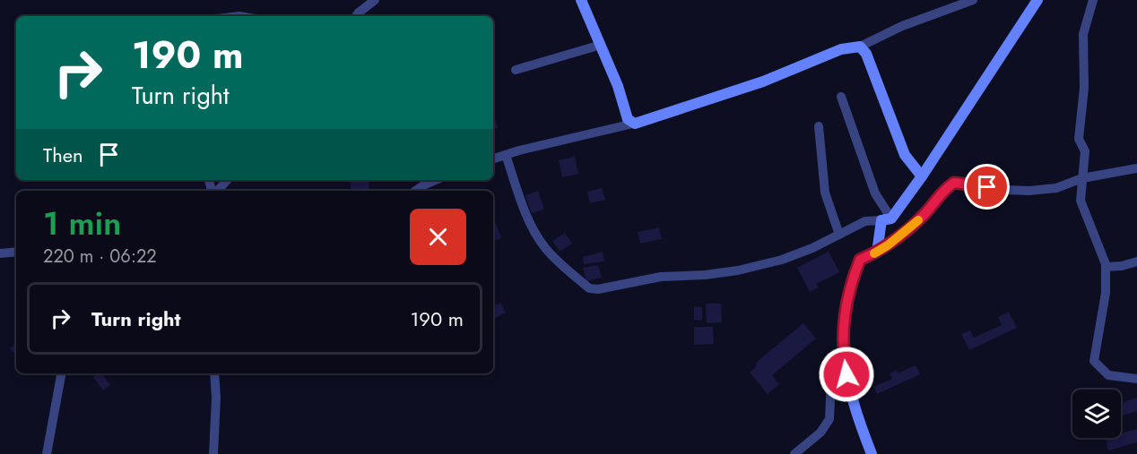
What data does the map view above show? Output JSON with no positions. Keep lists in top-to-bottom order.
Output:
{
  "page": {
    "turn": ["190 m", "Turn right"],
    "then": "Then",
    "heading": ["1 min", "220 m · 06:22"],
    "list": [
      {
        "name": "Turn right",
        "value": "190 m"
      }
    ]
  }
}
